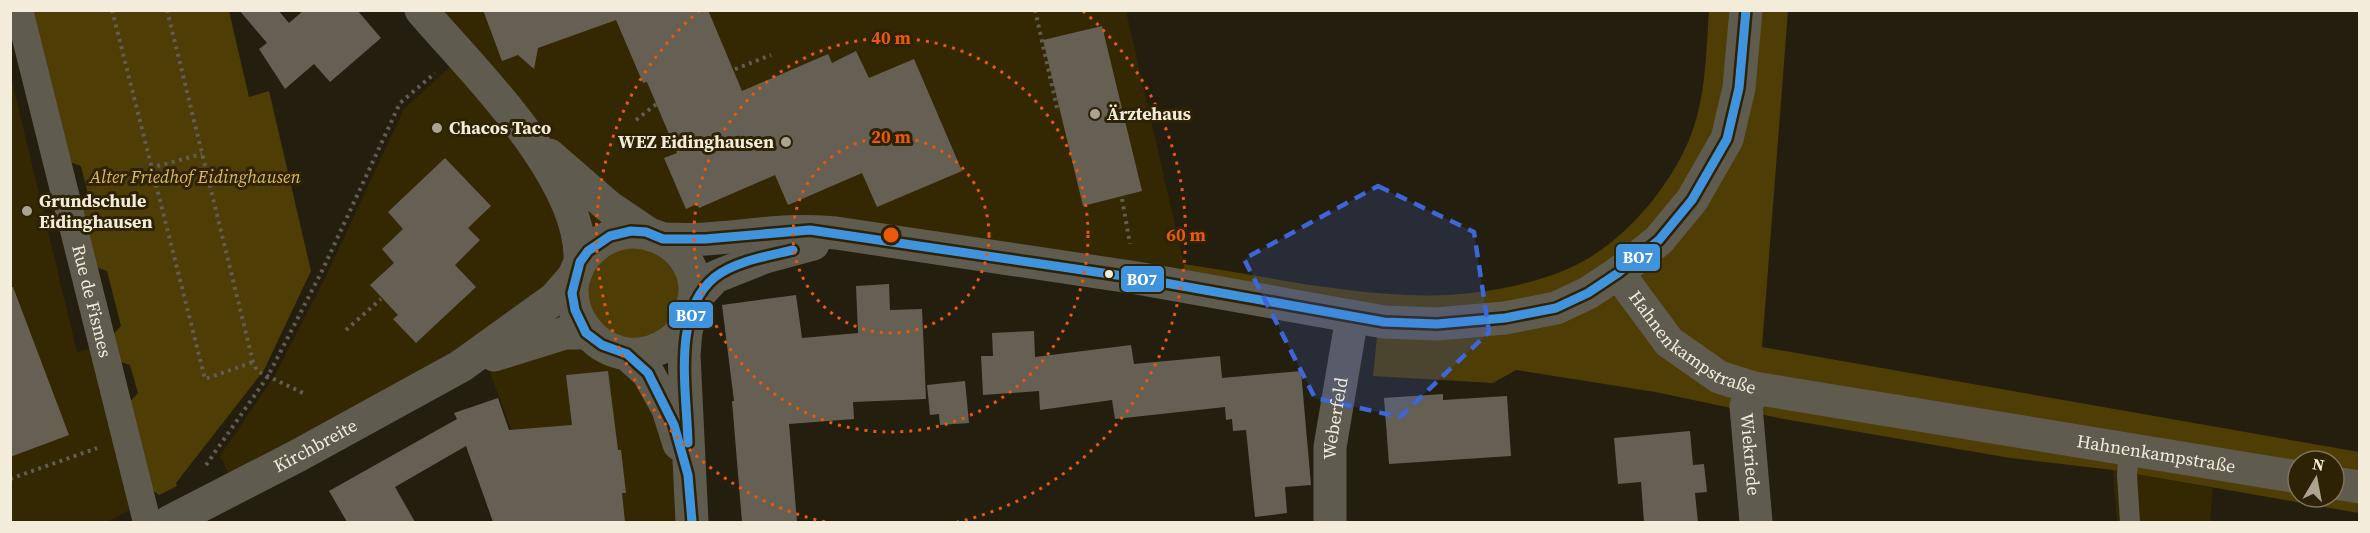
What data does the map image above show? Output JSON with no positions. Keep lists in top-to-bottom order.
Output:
{
  "streets": {
    "street": [
      "Rue de Fismes",
      "Hahnenkampstraße",
      "Weberfeld",
      "Kirchbreite",
      "Wiekriede"
    ]
  },
  "crossings": [
    ["Hahnenkampstraße", "Weberfeld"],
    ["Hahnenkampstraße", "Kirchbreite"],
    ["Hahnenkampstraße", "Wiekriede"]
  ],
  "parks": ["Alter Friedhof Eidinghausen"],
  "places": [
    "Ärztehaus",
    "Chacos Taco",
    "WEZ Eidinghausen",
    "Grundschule Eidinghausen"
  ],
  "lines": ["transit line BO7"],
  "north": "top",
  "rings": ["40 m", "20 m", "60 m"]
}
